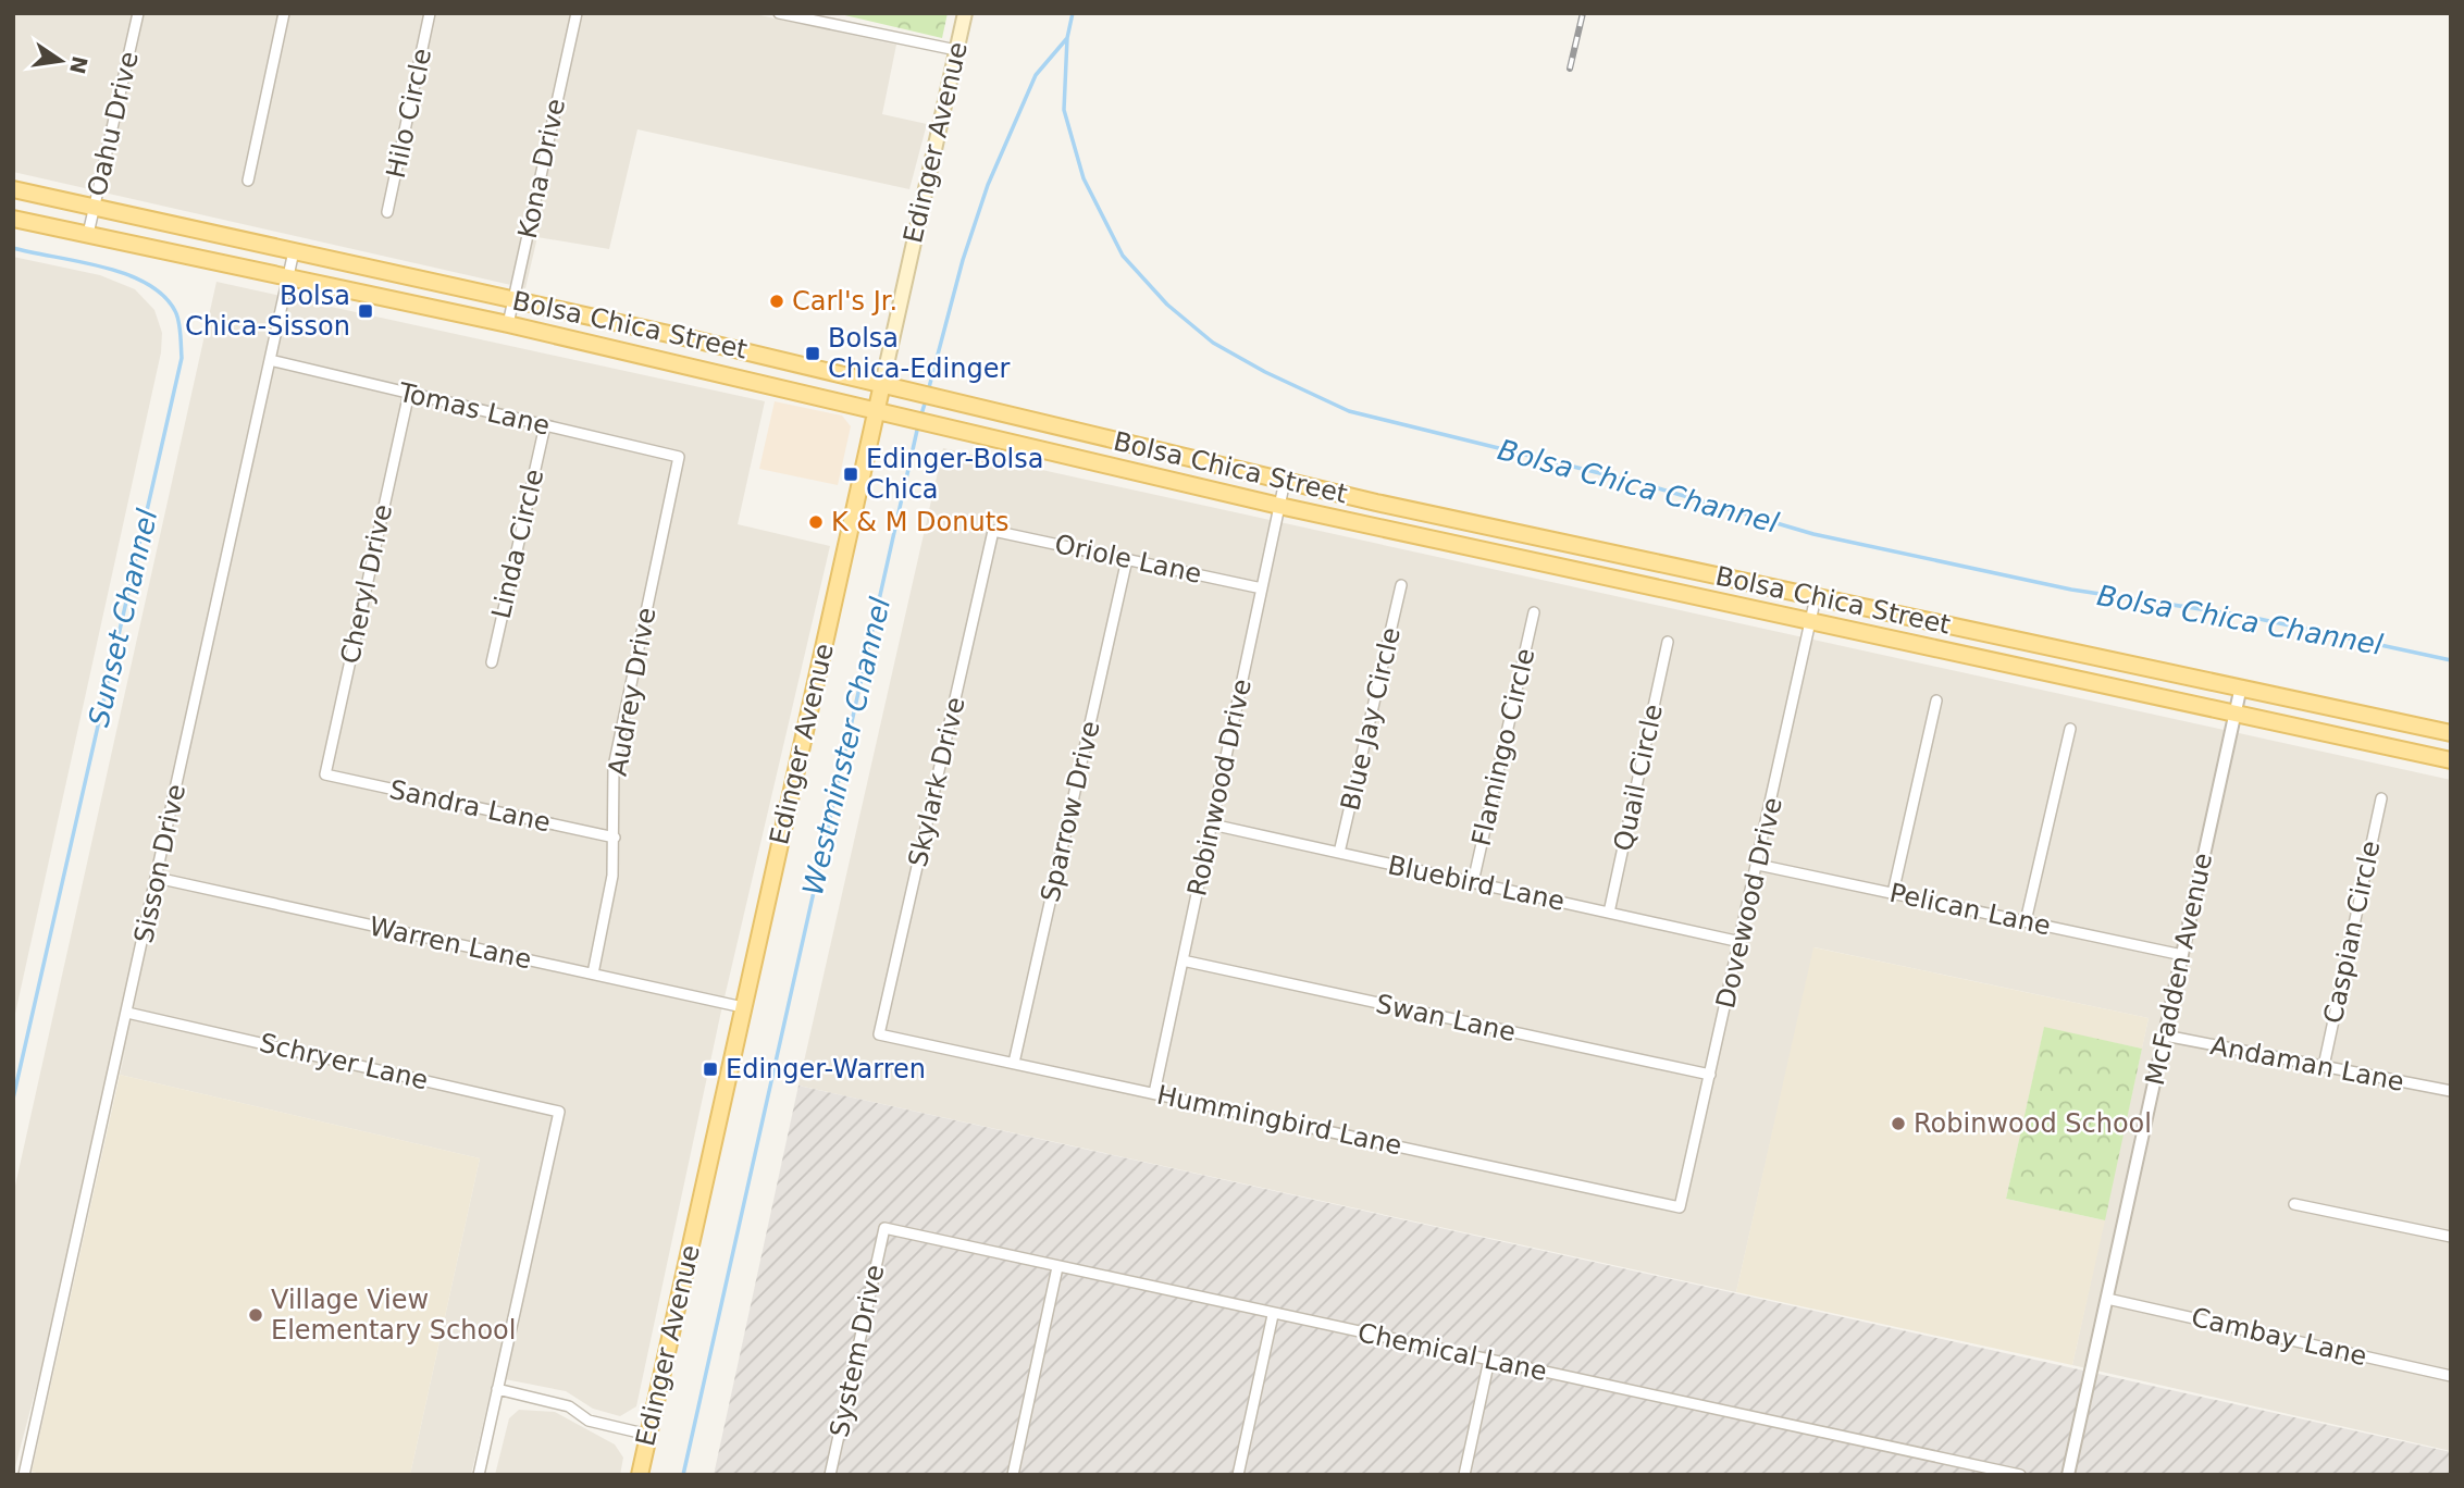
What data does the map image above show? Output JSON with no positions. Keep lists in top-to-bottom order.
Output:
{
  "streets": {
    "main road": ["Edinger Avenue", "Bolsa Chica Street"],
    "street": [
      "Hilo Circle",
      "Oahu Drive",
      "Kona Drive",
      "Tomas Lane",
      "Linda Circle",
      "Oriole Lane",
      "Cheryl Drive",
      "Audrey Drive",
      "Blue Jay Circle",
      "Flamingo Circle",
      "Quail Circle",
      "Skylark Drive",
      "Robinwood Drive",
      "Sandra Lane",
      "Sparrow Drive",
      "Sisson Drive",
      "Bluebird Lane",
      "Dovewood Drive",
      "Pelican Lane",
      "Caspian Circle",
      "Warren Lane",
      "McFadden Avenue",
      "Swan Lane",
      "Schryer Lane",
      "Andaman Lane",
      "Hummingbird Lane",
      "Cambay Lane",
      "System Drive",
      "Chemical Lane"
    ]
  },
  "crossings": [
    ["Oahu Drive", "Bolsa Chica Street"],
    ["Edinger Avenue", "Bolsa Chica Street"],
    ["Edinger Avenue", "Warren Lane"],
    ["Kona Drive", "Bolsa Chica Street"],
    ["Bolsa Chica Street", "Robinwood Drive"],
    ["Bolsa Chica Street", "Sisson Drive"],
    ["Bolsa Chica Street", "Dovewood Drive"],
    ["Bolsa Chica Street", "McFadden Avenue"],
    ["Tomas Lane", "Linda Circle"],
    ["Tomas Lane", "Cheryl Drive"],
    ["Tomas Lane", "Audrey Drive"],
    ["Tomas Lane", "Sisson Drive"],
    ["Oriole Lane", "Skylark Drive"],
    ["Oriole Lane", "Robinwood Drive"],
    ["Oriole Lane", "Sparrow Drive"],
    ["Cheryl Drive", "Sandra Lane"],
    ["Audrey Drive", "Sandra Lane"],
    ["Audrey Drive", "Warren Lane"],
    ["Blue Jay Circle", "Bluebird Lane"],
    ["Flamingo Circle", "Bluebird Lane"],
    ["Quail Circle", "Bluebird Lane"],
    ["Skylark Drive", "Hummingbird Lane"],
    ["Robinwood Drive", "Bluebird Lane"],
    ["Robinwood Drive", "Swan Lane"],
    ["Robinwood Drive", "Hummingbird Lane"],
    ["Sparrow Drive", "Hummingbird Lane"],
    ["Sisson Drive", "Warren Lane"],
    ["Sisson Drive", "Schryer Lane"],
    ["Bluebird Lane", "Dovewood Drive"],
    ["Dovewood Drive", "Pelican Lane"],
    ["Dovewood Drive", "Swan Lane"],
    ["Dovewood Drive", "Hummingbird Lane"],
    ["Pelican Lane", "McFadden Avenue"],
    ["Caspian Circle", "Andaman Lane"],
    ["McFadden Avenue", "Andaman Lane"],
    ["McFadden Avenue", "Cambay Lane"],
    ["System Drive", "Chemical Lane"]
  ],
  "water": ["Bolsa Chica Channel", "Sunset Channel", "Westminster Channel"],
  "places": {
    "other": [
      "Carl's Jr.",
      "K & M Donuts",
      "Robinwood School",
      "Village View Elementary School"
    ],
    "transit": [
      "Bolsa Chica-Sisson",
      "Bolsa Chica-Edinger",
      "Edinger-Bolsa Chica",
      "Edinger-Warren"
    ]
  },
  "north": "right"
}
